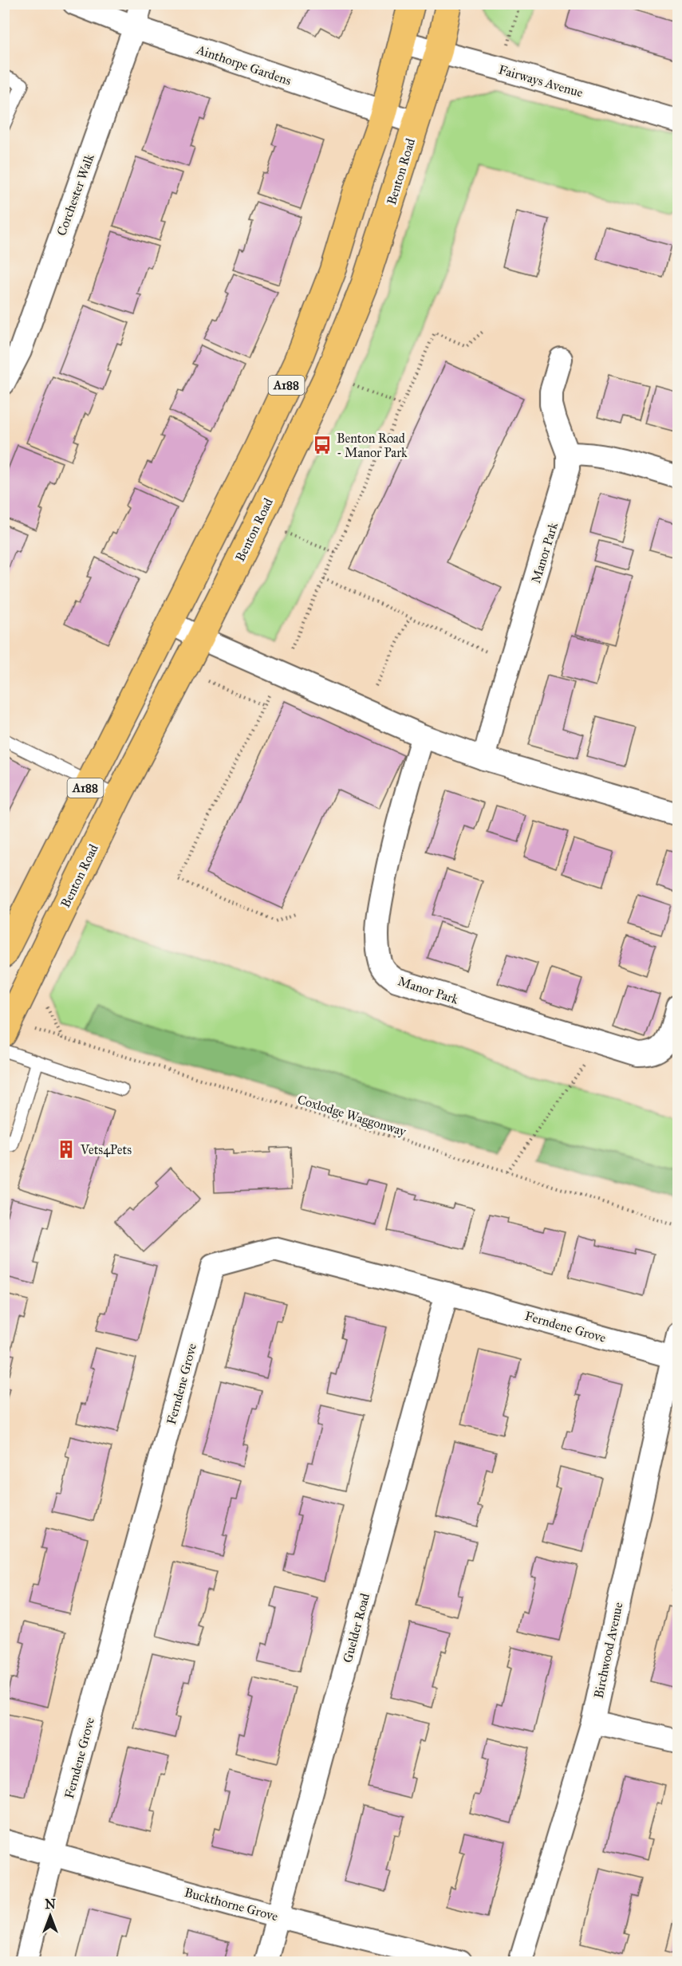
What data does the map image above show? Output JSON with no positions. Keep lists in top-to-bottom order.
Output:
{
  "streets": {
    "main road": ["Benton Road", "A188"],
    "street": [
      "Ainthorpe Gardens",
      "Fairways Avenue",
      "Corchester Walk",
      "Manor Park",
      "Ferndene Grove",
      "Guelder Road",
      "Birchwood Avenue",
      "Buckthorne Grove"
    ],
    "path": ["Coxlodge Waggonway"]
  },
  "crossings": [
    ["Ainthorpe Gardens", "Benton Road"],
    ["Ainthorpe Gardens", "Corchester Walk"],
    ["Ainthorpe Gardens", "A188"],
    ["Fairways Avenue", "Benton Road"],
    ["Fairways Avenue", "A188"],
    ["Ferndene Grove", "Guelder Road"],
    ["Ferndene Grove", "Birchwood Avenue"],
    ["Ferndene Grove", "Buckthorne Grove"],
    ["Guelder Road", "Buckthorne Grove"]
  ],
  "places": {
    "bus stop": ["Benton Road - Manor Park"],
    "building": ["Vets4Pets"]
  },
  "north": "top"
}
